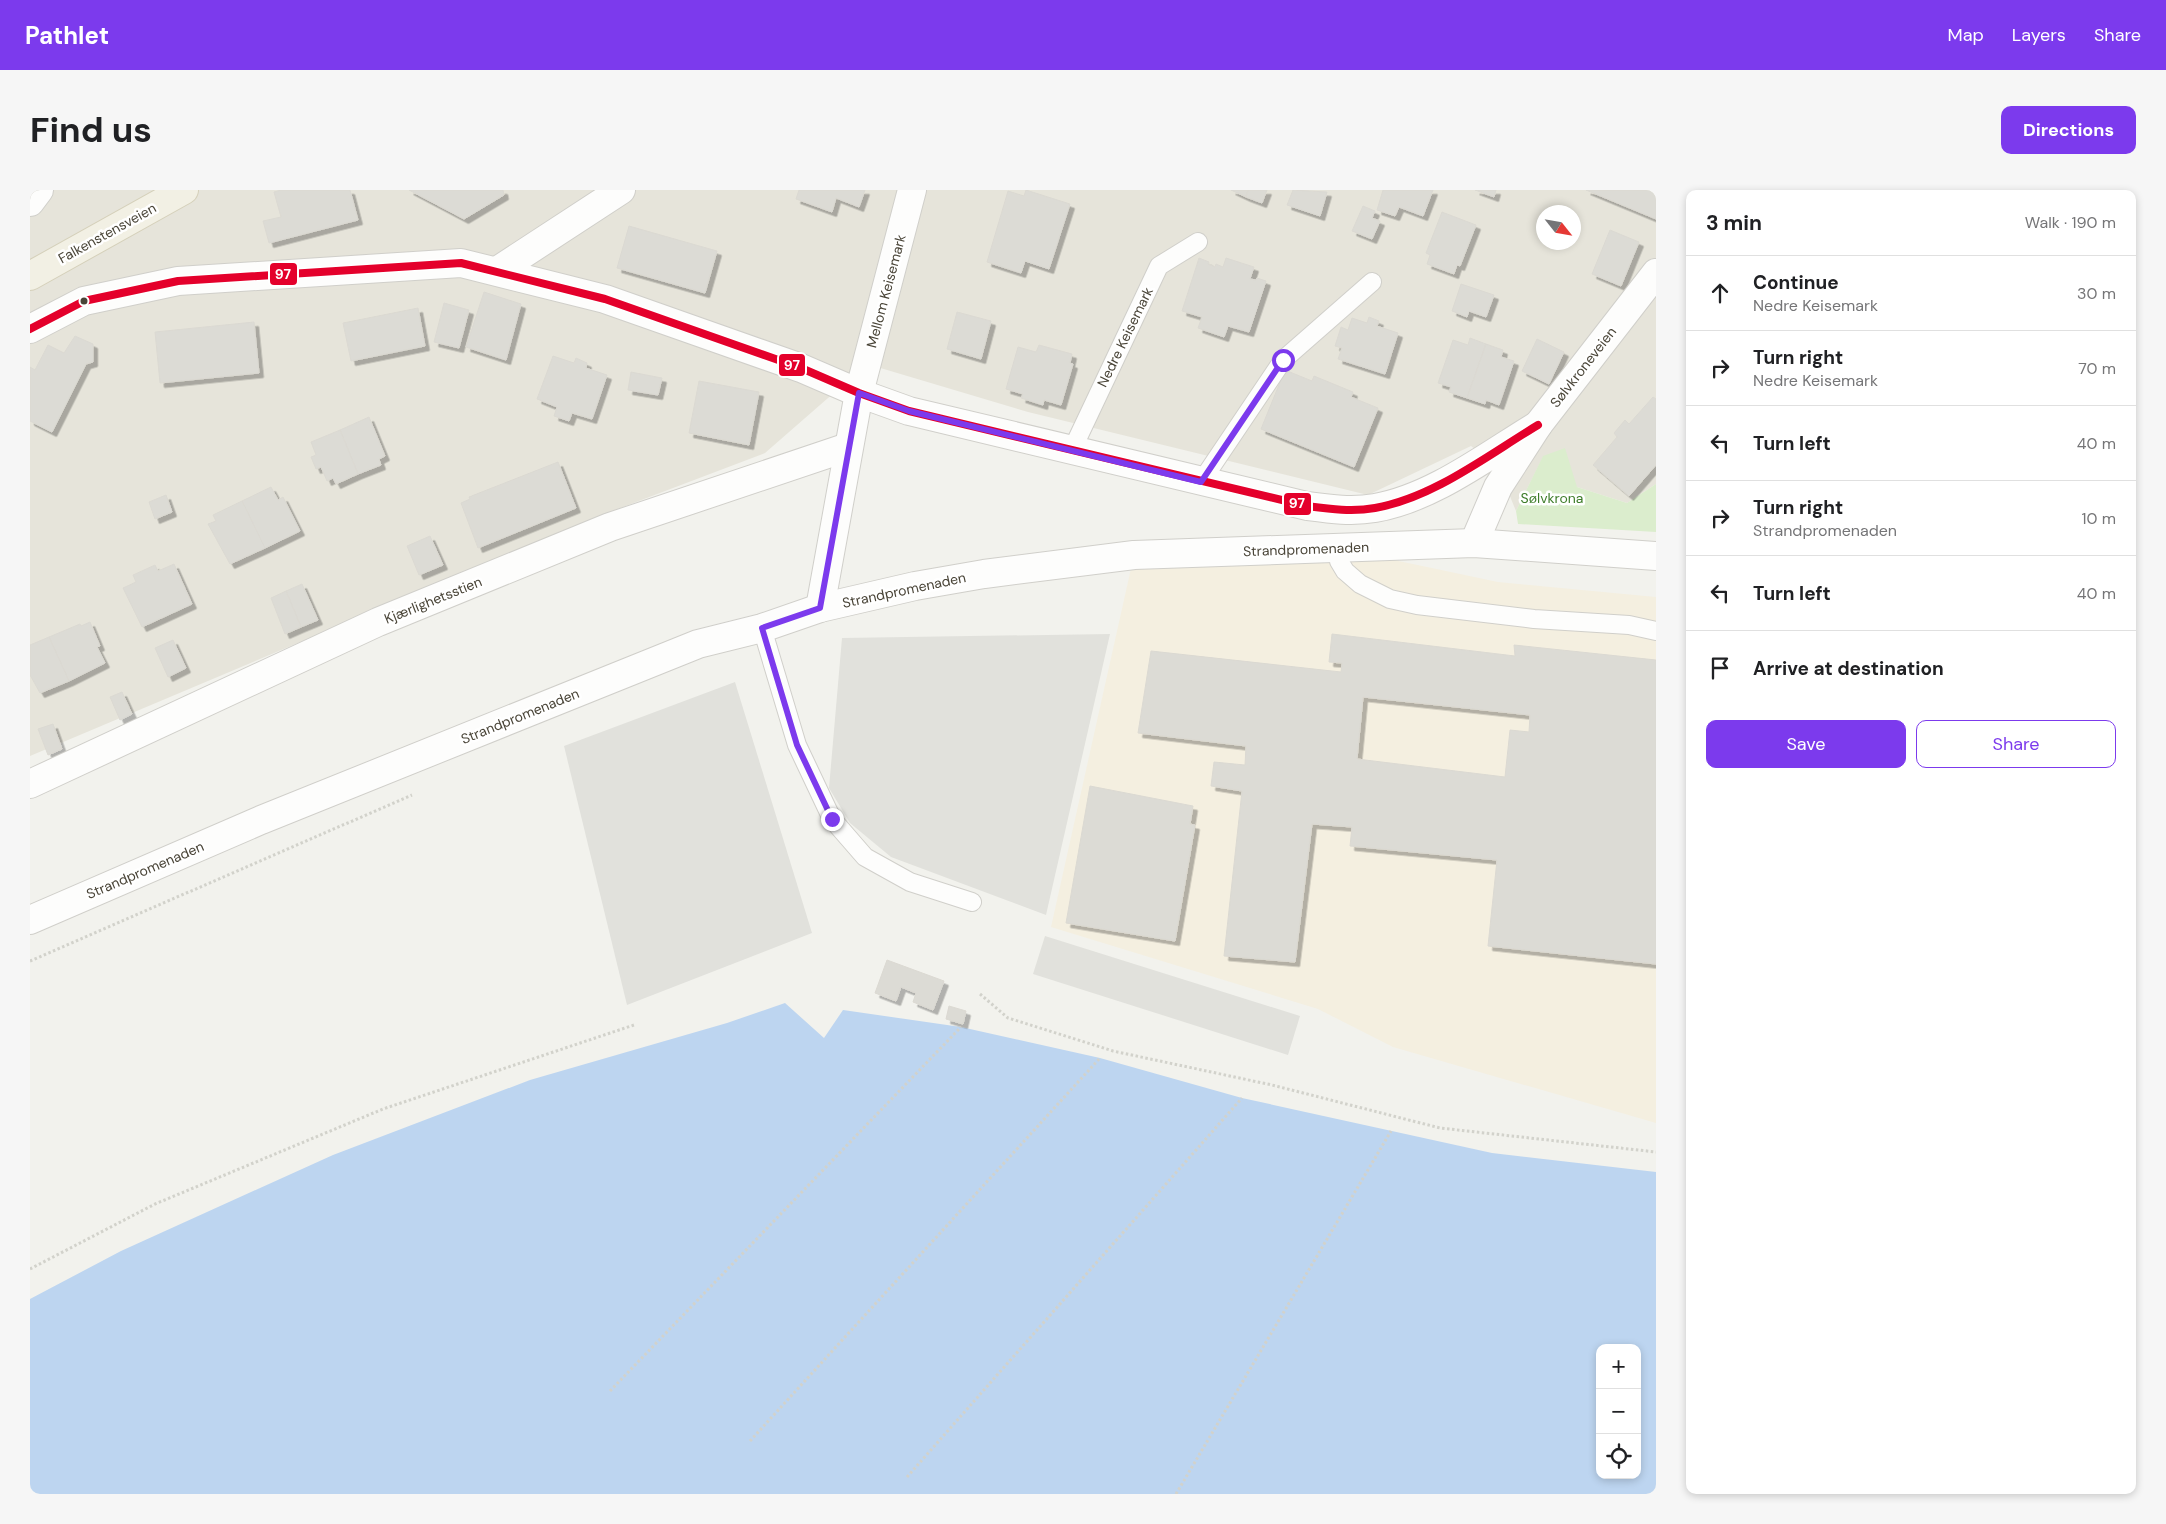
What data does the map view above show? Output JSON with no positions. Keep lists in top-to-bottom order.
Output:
{
  "streets": {
    "main road": ["Falkenstensveien"],
    "street": [
      "Mellom Keisemark",
      "Sølvkroneveien",
      "Strandpromenaden",
      "Kjærlighetsstien"
    ],
    "lane": ["Nedre Keisemark"]
  },
  "crossings": [
    ["Mellom Keisemark", "Strandpromenaden"],
    ["Mellom Keisemark", "Kjærlighetsstien"],
    ["Sølvkroneveien", "Strandpromenaden"]
  ],
  "parks": ["Sølvkrona"],
  "lines": ["transit line 97"],
  "north": "bottom right",
  "page": {
    "header": "Pathlet",
    "nav": ["Map", "Layers", "Share"],
    "buttons": [
      "Directions",
      ["Save", "Share"]
    ],
    "title": "Find us",
    "heading": ["3 min", "Walk · 190 m"],
    "list": [
      ["Continue", "Nedre Keisemark", "30 m"],
      ["Turn right", "Nedre Keisemark", "70 m"],
      ["Turn left", "40 m"],
      ["Turn right", "Strandpromenaden", "10 m"],
      ["Turn left", "40 m"],
      "Arrive at destination"
    ],
    "map_buttons": ["+", "−"]
  }
}
